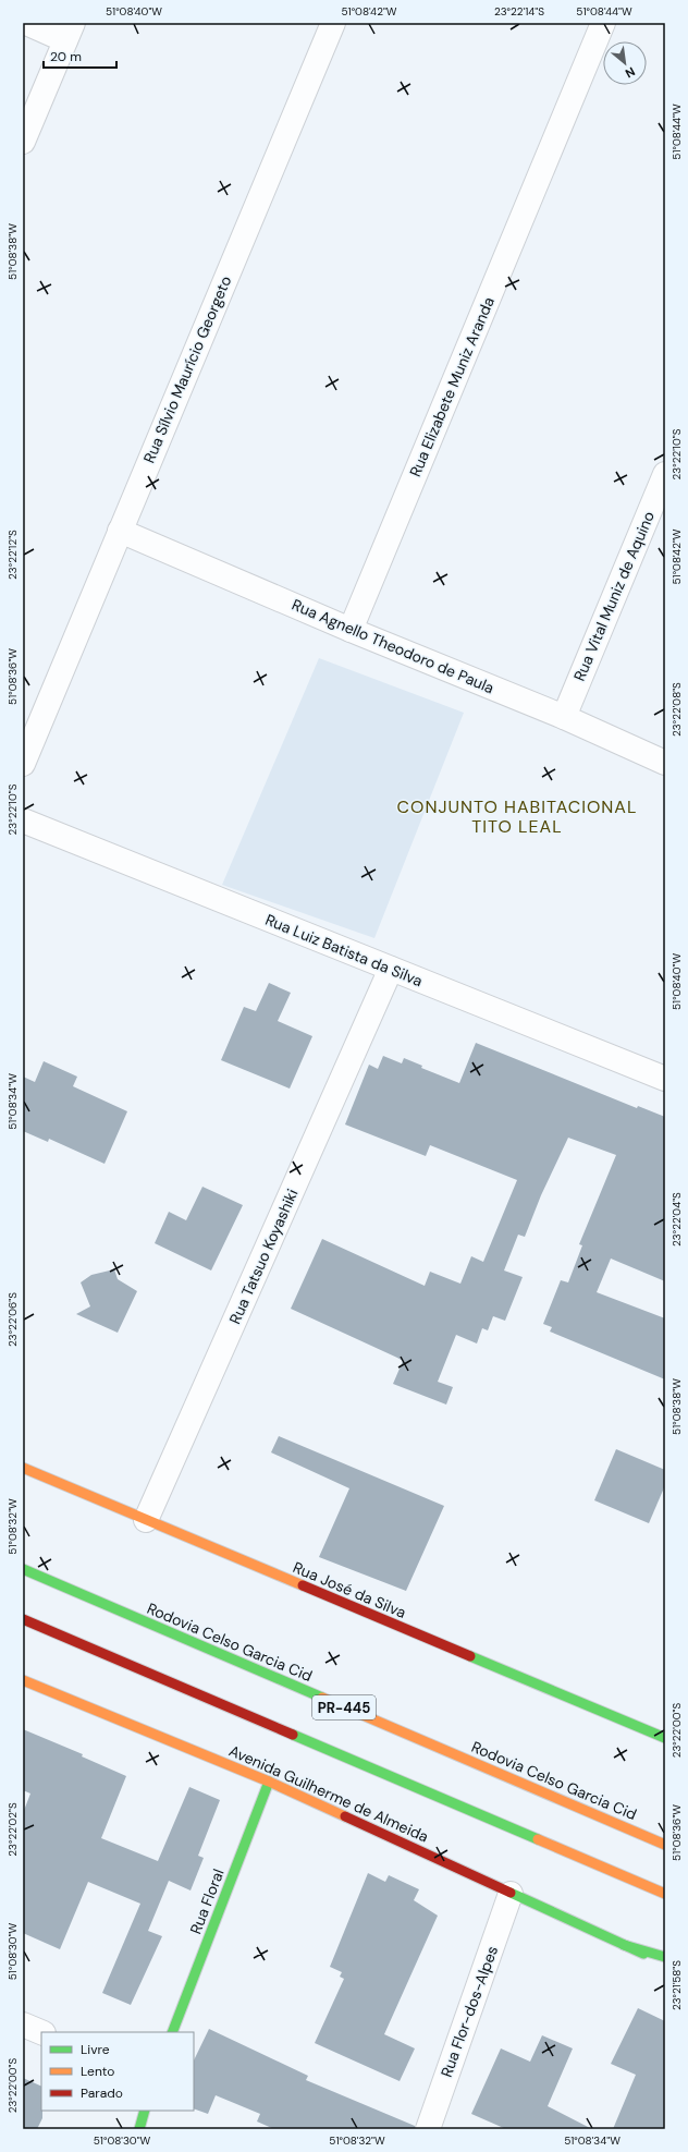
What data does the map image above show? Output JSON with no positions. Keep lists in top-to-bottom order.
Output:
{
  "streets": {
    "main road": [
      "Rua José da Silva",
      "Rodovia Celso Garcia Cid",
      "PR-445",
      "Avenida Guilherme de Almeida",
      "Rua Floral"
    ],
    "street": [
      "Rua Sílvio Maurício Georgeto",
      "Rua Elizabete Muniz Aranda",
      "Rua Vital Muniz de Aquino",
      "Rua Agnello Theodoro de Paula",
      "Rua Luiz Batista da Silva",
      "Rua Tatsuo Koyashiki",
      "Rua Flor-dos-Alpes"
    ]
  },
  "crossings": [
    ["Rua Sílvio Maurício Georgeto", "Rua Agnello Theodoro de Paula"],
    ["Rua Elizabete Muniz Aranda", "Rua Agnello Theodoro de Paula"],
    ["Rua Vital Muniz de Aquino", "Rua Agnello Theodoro de Paula"],
    ["Rua Luiz Batista da Silva", "Rua Tatsuo Koyashiki"],
    ["Rua Tatsuo Koyashiki", "Rua José da Silva"],
    ["Avenida Guilherme de Almeida", "Rua Floral"],
    ["Avenida Guilherme de Almeida", "Rua Flor-dos-Alpes"]
  ],
  "districts": ["CONJUNTO HABITACIONAL TITO LEAL"],
  "legend": ["Livre", "Lento", "Parado"],
  "scale_bar": "20 m",
  "north": "bottom right",
  "coordinates": [
    "51°08'40\"W",
    "51°08'42\"W",
    "23°22'14\"S",
    "51°08'44\"W",
    "51°08'38\"W",
    "23°22'10\"S",
    "23°22'12\"S",
    "51°08'36\"W",
    "23°22'08\"S",
    "51°08'34\"W",
    "23°22'04\"S",
    "23°22'06\"S",
    "51°08'32\"W",
    "23°22'00\"S",
    "23°22'02\"S",
    "51°08'30\"W",
    "23°21'58\"S"
  ]
}
